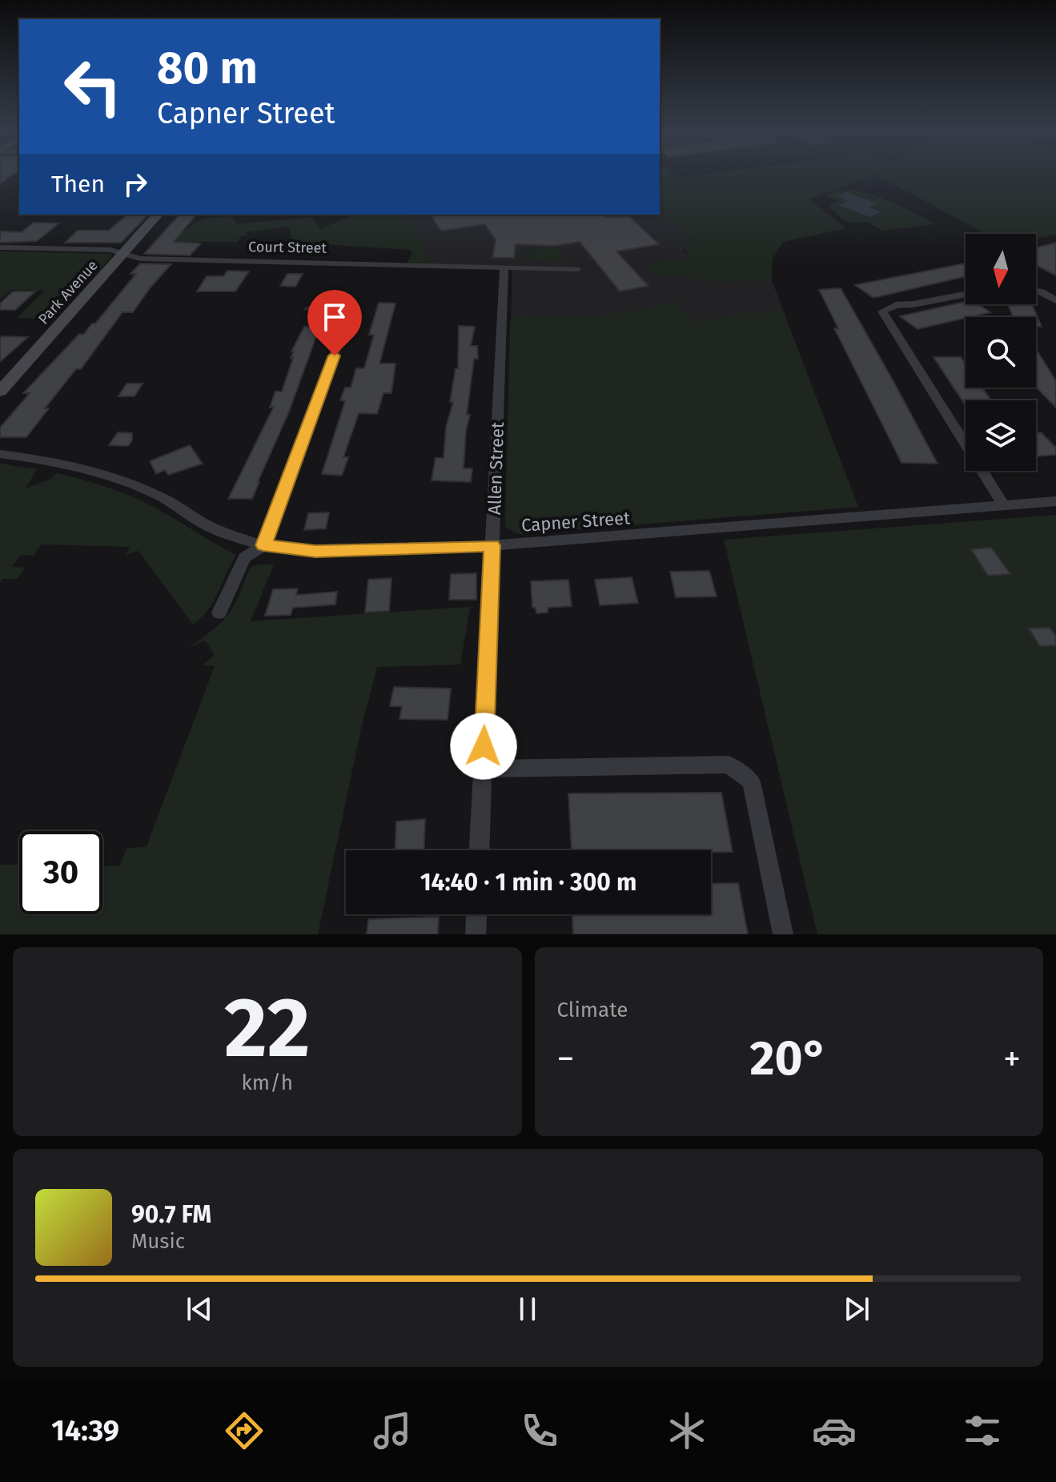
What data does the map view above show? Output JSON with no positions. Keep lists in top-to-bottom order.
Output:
{
  "streets": {
    "street": [
      "Court Street",
      "Park Avenue",
      "Allen Street",
      "Capner Street"
    ]
  },
  "crossings": [
    ["Court Street", "Park Avenue"],
    ["Court Street", "Allen Street"],
    ["Allen Street", "Capner Street"]
  ],
  "north": "bottom",
  "page": {
    "turn": ["80 m", "Capner Street"],
    "then": "Then",
    "limit": "30",
    "trip": "14:40 · 1 min · 300 m",
    "tile": [
      ["22", "km/h"],
      "Climate"
    ],
    "heat": ["−", "20°", "+"],
    "song": ["90.7 FM", "Music"],
    "tabs": "14:39"
  }
}
